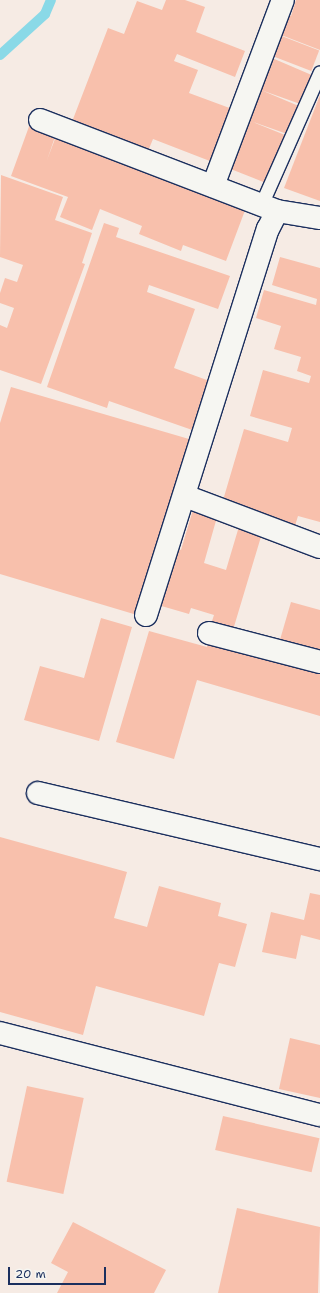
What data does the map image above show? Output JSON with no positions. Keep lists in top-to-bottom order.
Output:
{
  "scale_bar": "20 m"
}
